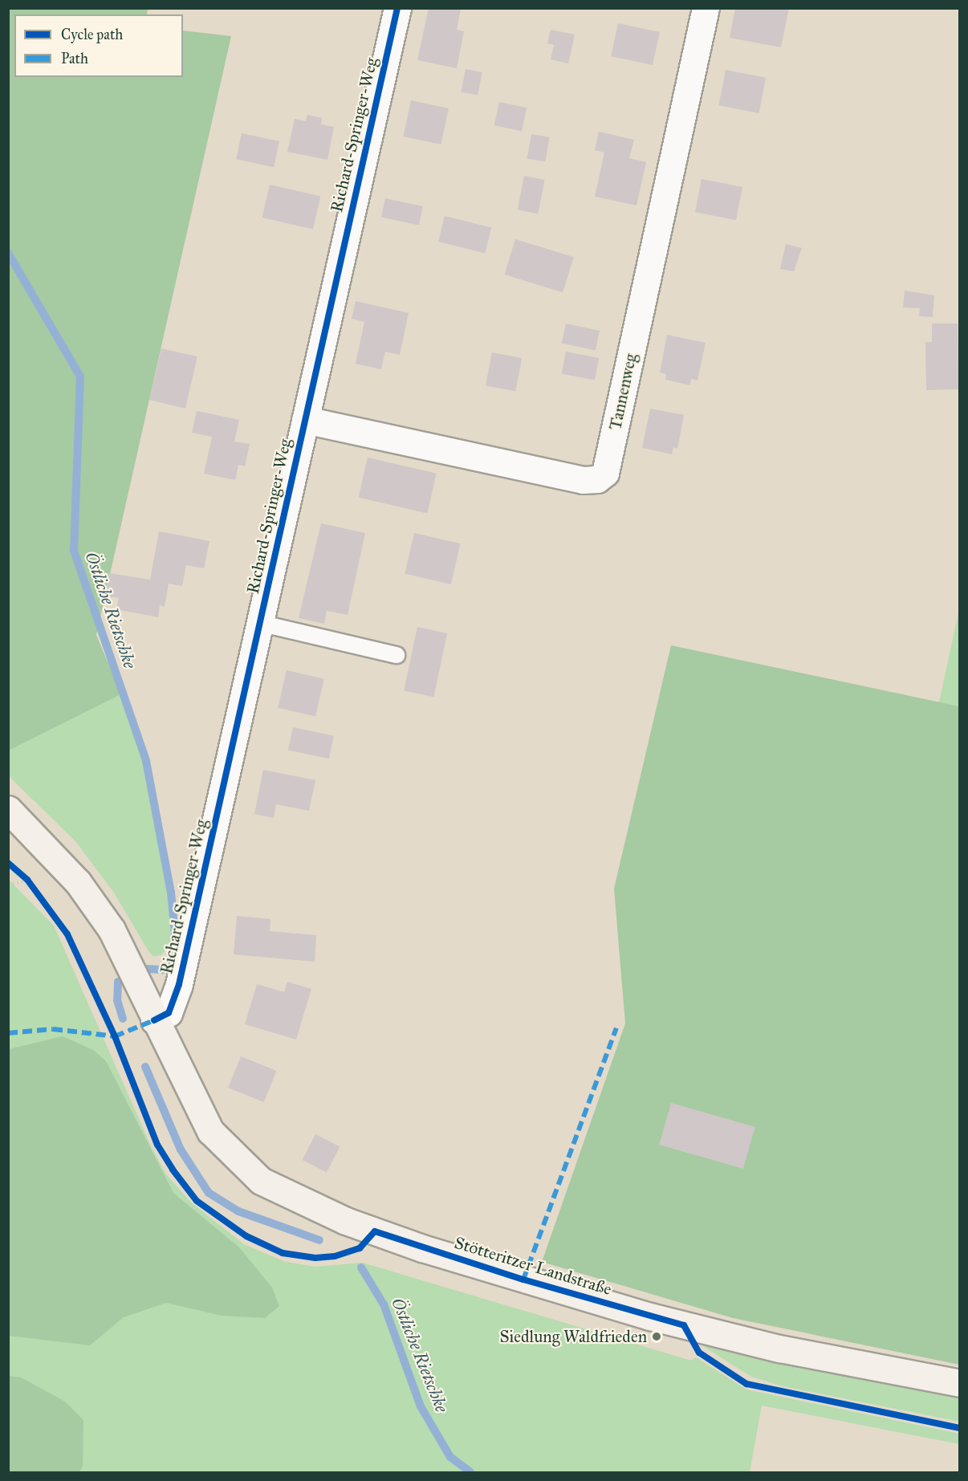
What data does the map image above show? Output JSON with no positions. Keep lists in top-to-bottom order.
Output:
{
  "streets": {
    "main road": ["Stötteritzer Landstraße"],
    "street": ["Richard-Springer-Weg", "Tannenweg"]
  },
  "crossings": [
    ["Richard-Springer-Weg", "Tannenweg"],
    ["Richard-Springer-Weg", "Stötteritzer Landstraße"]
  ],
  "water": ["Östliche Rietschke"],
  "places": ["Siedlung Waldfrieden"],
  "legend": ["Cycle path", "Path"]
}
